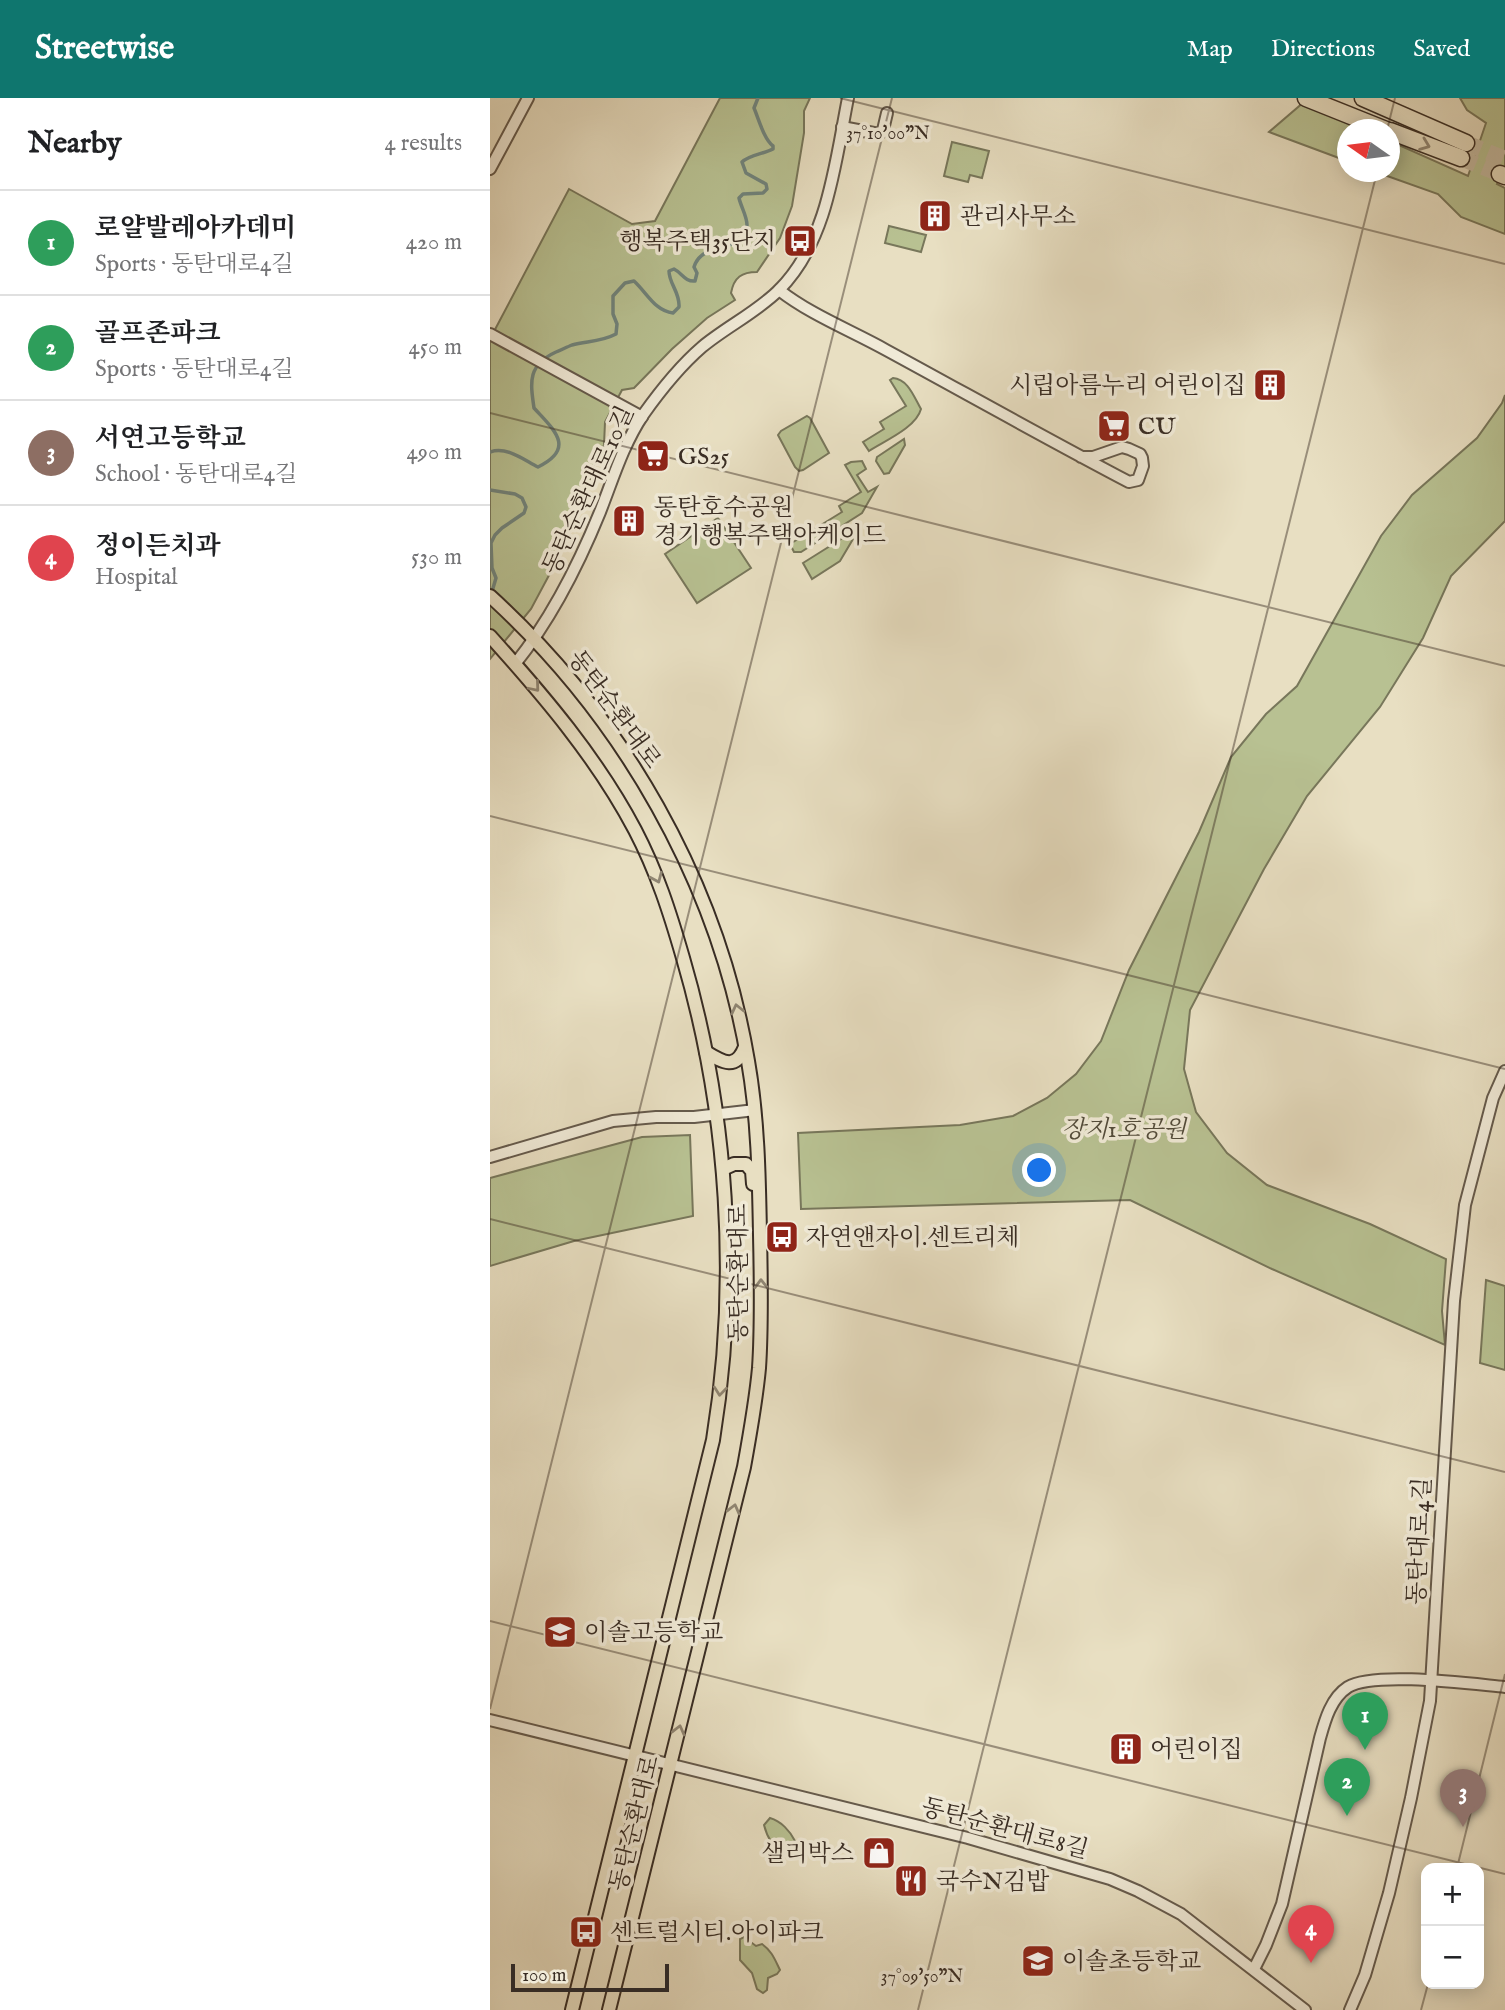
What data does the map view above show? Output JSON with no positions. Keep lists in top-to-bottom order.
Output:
{
  "streets": {
    "main road": ["동탄순환대로"],
    "street": ["동탄순환대로10길", "동탄대로4길", "동탄순환대로8길"]
  },
  "crossings": [
    ["동탄순환대로10길", "동탄순환대로"],
    ["동탄순환대로", "동탄순환대로8길"]
  ],
  "parks": ["장지1호공원"],
  "places": {
    "building": [
      "관리사무소",
      "시립아름누리 어린이집",
      "동탄호수공원 경기행복주택아케이드",
      "어린이집"
    ],
    "bus stop": ["행복주택35단지", "자연앤자이.센트리체", "센트럴시티.아이파크"],
    "supermarket": ["CU", "GS25"],
    "school or university": ["이솔고등학교", "이솔초등학교"],
    "shop": ["샐리박스"],
    "restaurant": ["국수N김밥"]
  },
  "scale_bar": "100 m",
  "north": "left",
  "page": {
    "header": "Streetwise",
    "nav": ["Map", "Directions", "Saved"],
    "heading": ["Nearby", "4 results"],
    "list": [
      {
        "mark": "1",
        "name": "로얄발레아카데미",
        "note": "Sports · 동탄대로4길",
        "value": "420 m"
      },
      {
        "mark": "2",
        "name": "골프존파크",
        "note": "Sports · 동탄대로4길",
        "value": "450 m"
      },
      {
        "mark": "3",
        "name": "서연고등학교",
        "note": "School · 동탄대로4길",
        "value": "490 m"
      },
      {
        "mark": "4",
        "name": "정이든치과",
        "note": "Hospital",
        "value": "530 m"
      }
    ],
    "pins": [
      "1",
      "2",
      "3",
      "4"
    ],
    "map_buttons": ["+", "−"],
    "scale": "100 m"
  },
  "coordinates": ["37°10'00\"N", "37°09'50\"N"]
}
